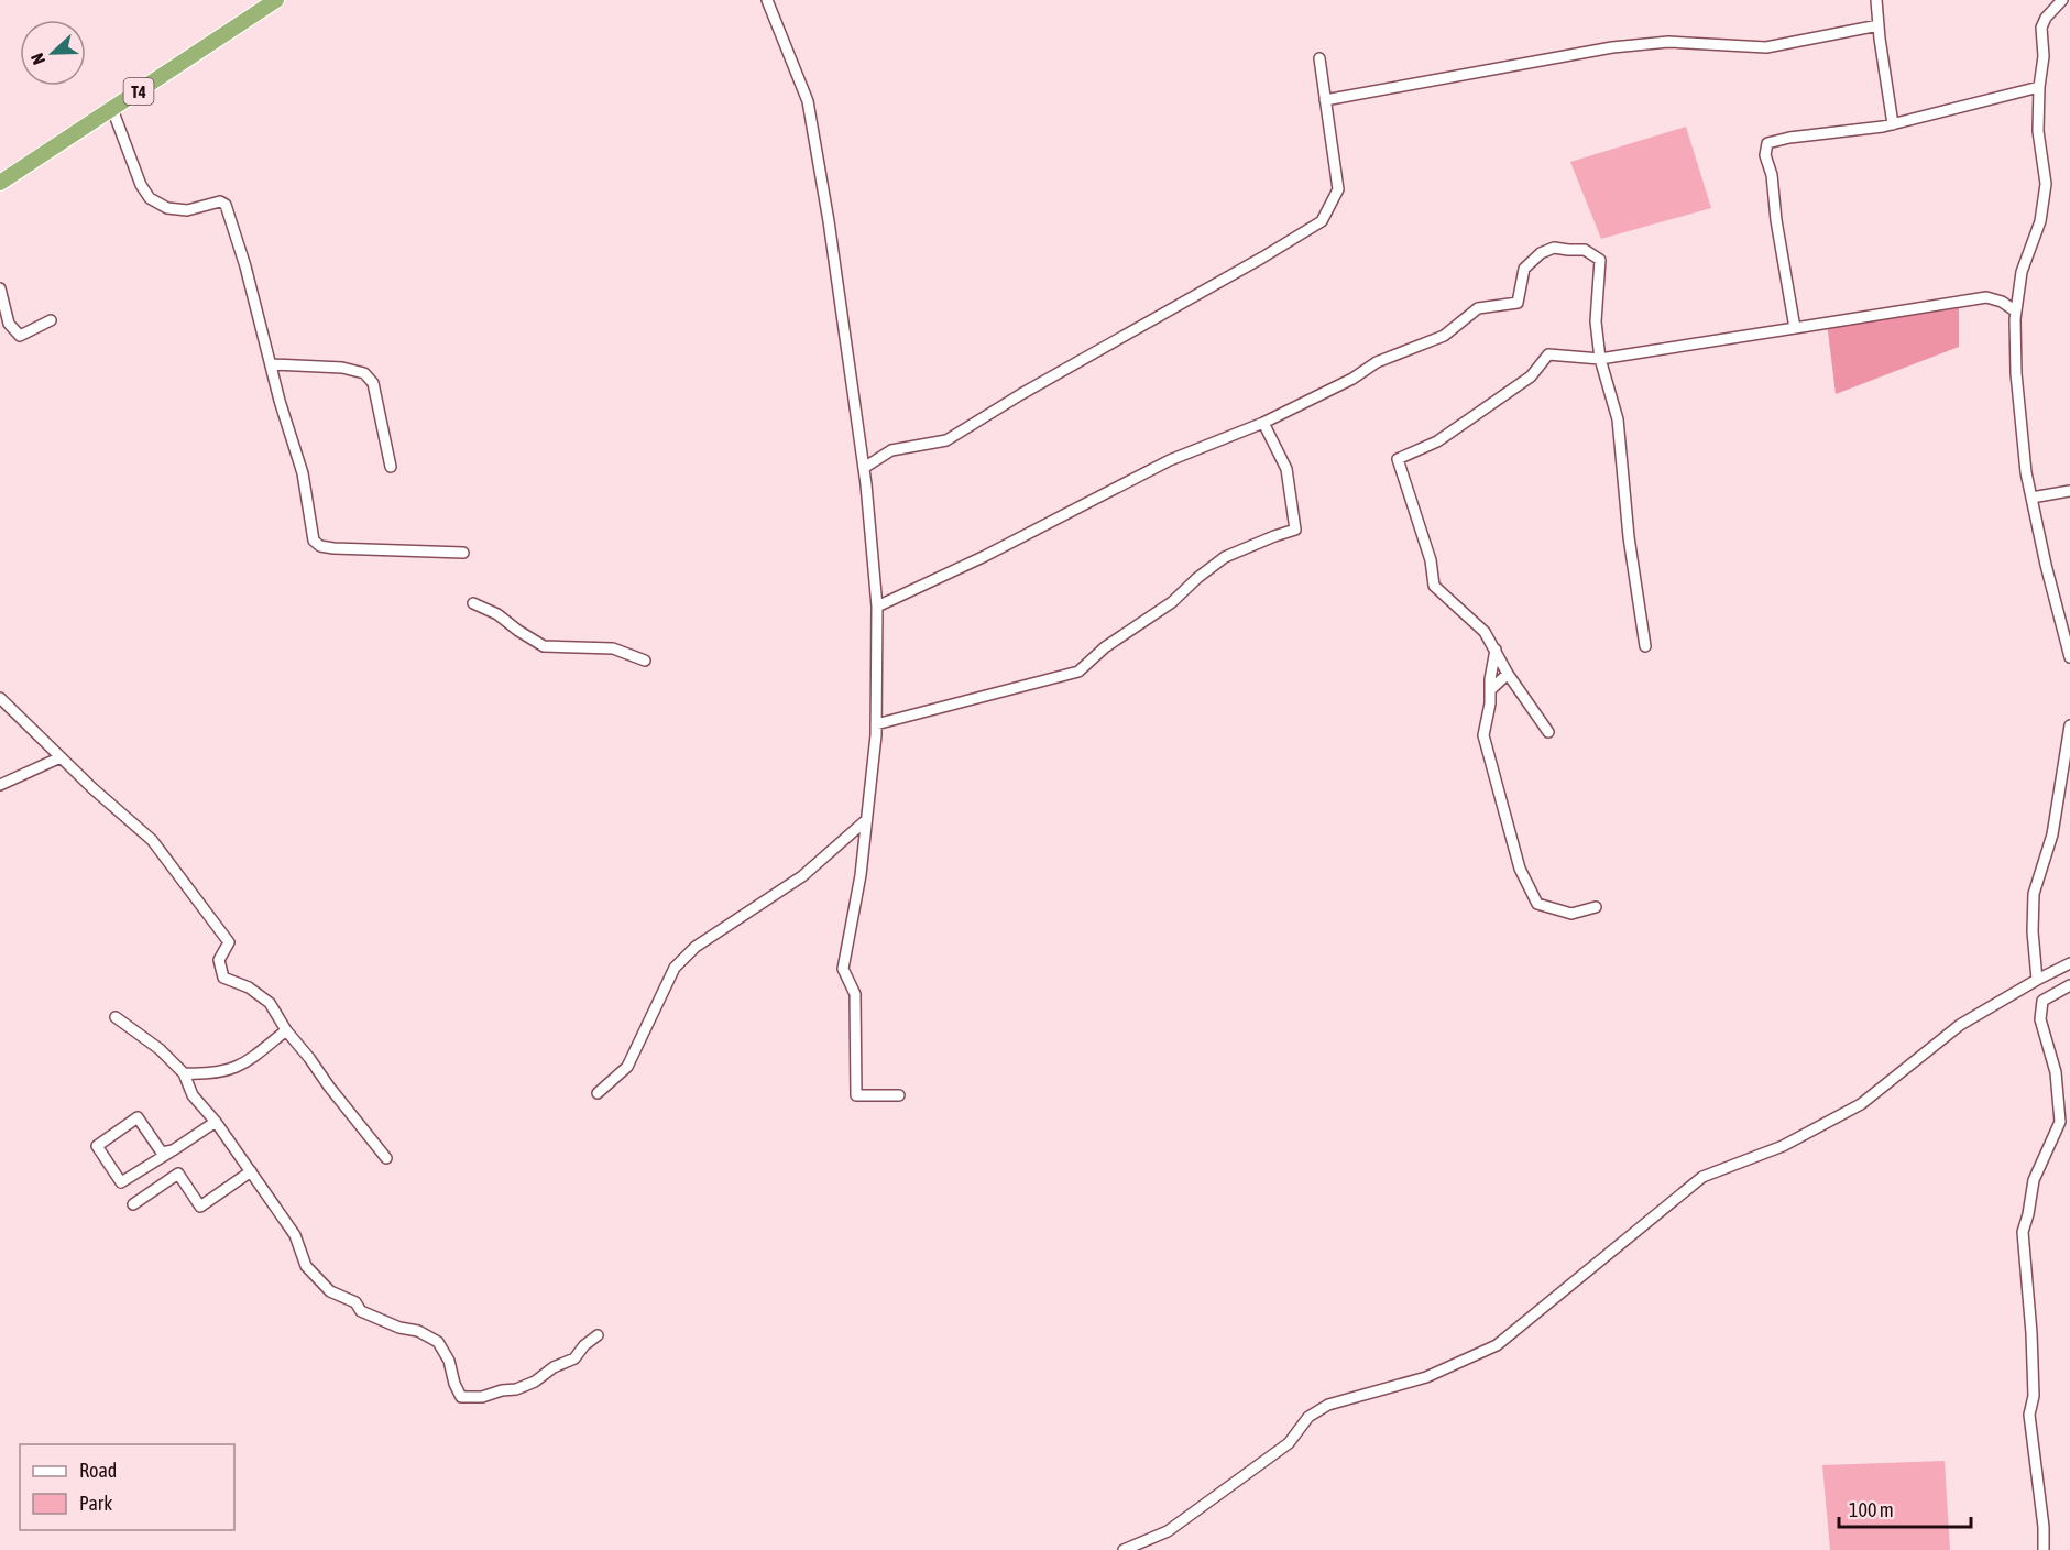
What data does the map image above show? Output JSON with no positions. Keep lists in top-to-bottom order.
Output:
{
  "streets": {
    "highway": ["T4"]
  },
  "legend": ["Road", "Park"],
  "scale_bar": "100 m",
  "north": "left"
}
